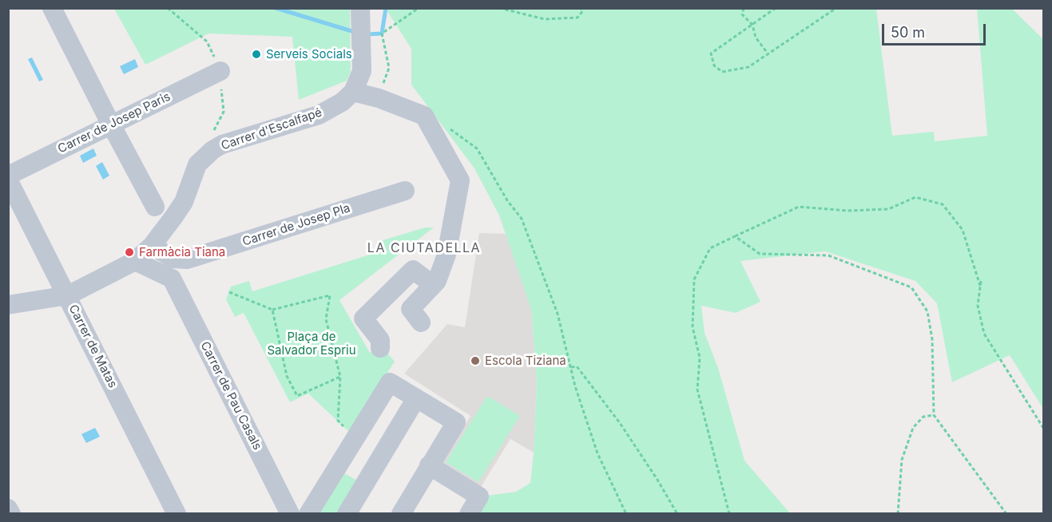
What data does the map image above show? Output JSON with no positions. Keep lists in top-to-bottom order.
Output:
{
  "streets": {
    "street": [
      "Carrer de Josep Paris",
      "Carrer d'Escalfapé",
      "Carrer de Josep Pla",
      "Carrer de Matas",
      "Carrer de Pau Casals"
    ]
  },
  "crossings": [
    ["Carrer de Josep Paris", "Carrer de Matas"],
    ["Carrer d'Escalfapé", "Carrer de Matas"],
    ["Carrer de Josep Pla", "Carrer de Pau Casals"]
  ],
  "districts": ["LA CIUTADELLA"],
  "parks": ["Plaça de Salvador Espriu"],
  "places": ["Serveis Socials", "Farmàcia Tiana", "Escola Tiziana"],
  "scale_bar": "50 m"
}
